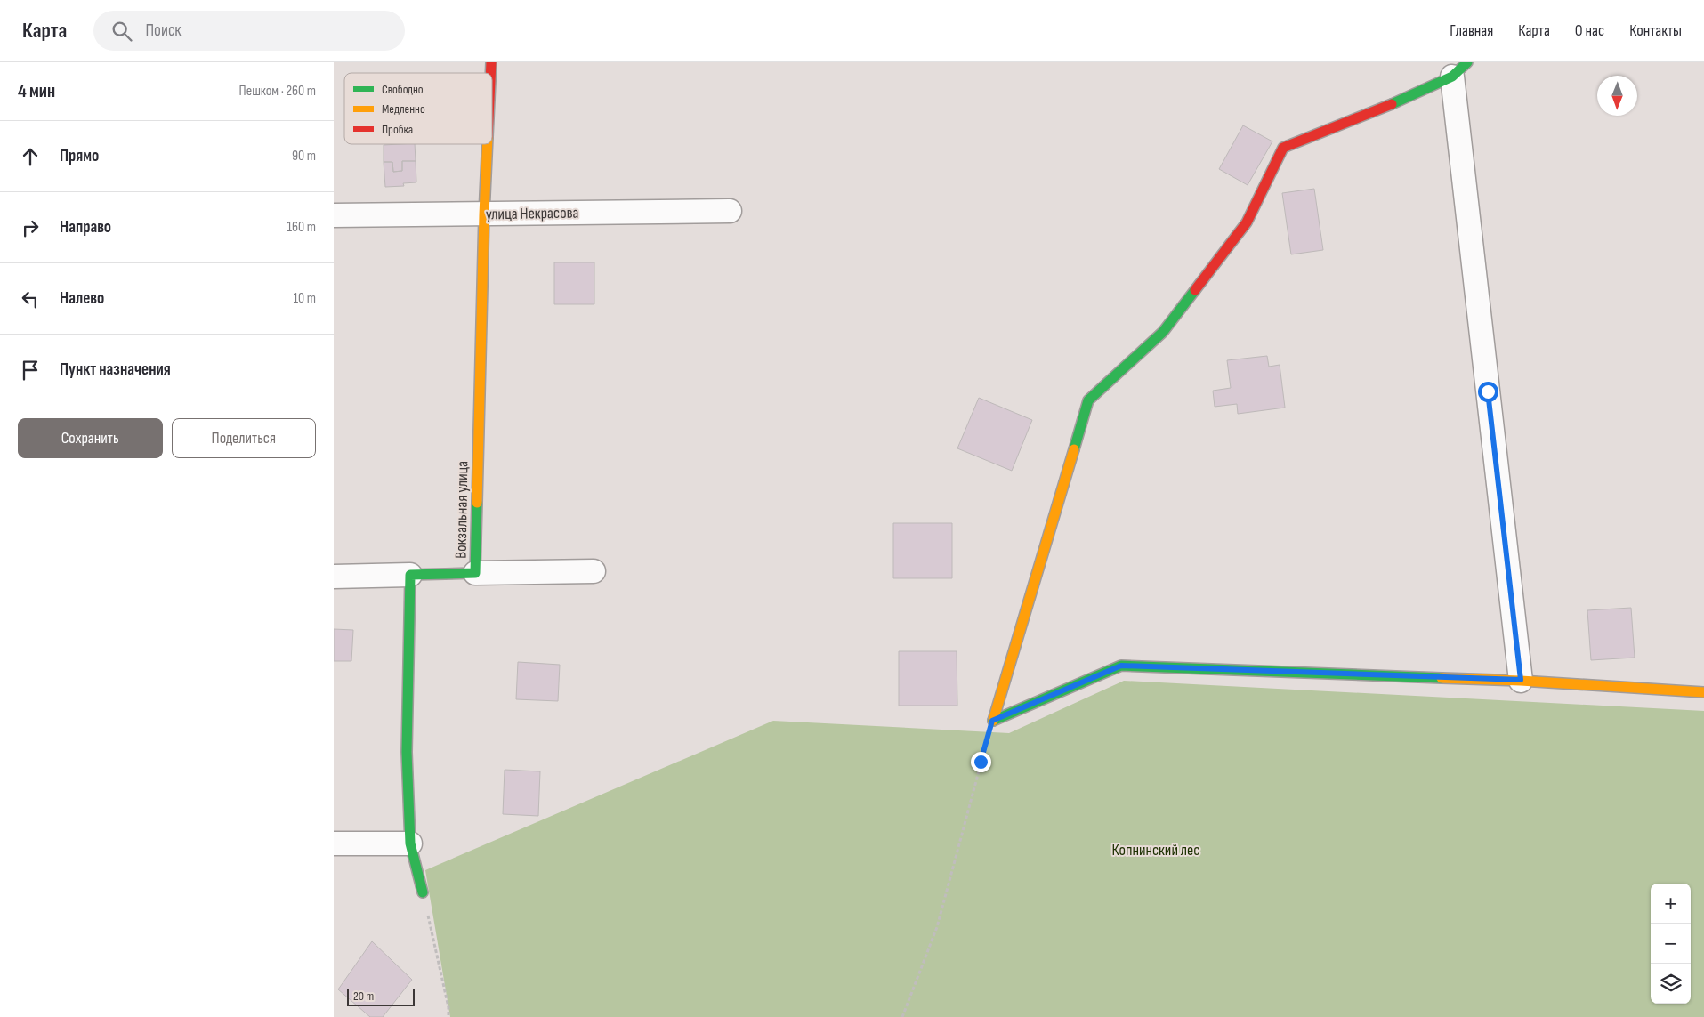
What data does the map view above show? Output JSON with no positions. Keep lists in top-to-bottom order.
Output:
{
  "streets": {
    "street": ["улица Некрасова", "Вокзальная улица"]
  },
  "crossings": [
    ["улица Некрасова", "Вокзальная улица"]
  ],
  "parks": ["Копнинский лес"],
  "legend": ["Свободно", "Медленно", "Пробка"],
  "scale_bar": "20 m",
  "north": "bottom",
  "page": {
    "header": "Карта",
    "search": "Поиск",
    "nav": [
      "Главная",
      "Карта",
      "О нас",
      "Контакты"
    ],
    "heading": ["4 мин", "Пешком · 260 m"],
    "list": [
      ["Прямо", "90 m"],
      ["Направо", "160 m"],
      ["Налево", "10 m"],
      "Пункт назначения"
    ],
    "buttons": ["Сохранить", "Поделиться"],
    "map_buttons": ["+", "−"],
    "scale": "20 m"
  }
}
